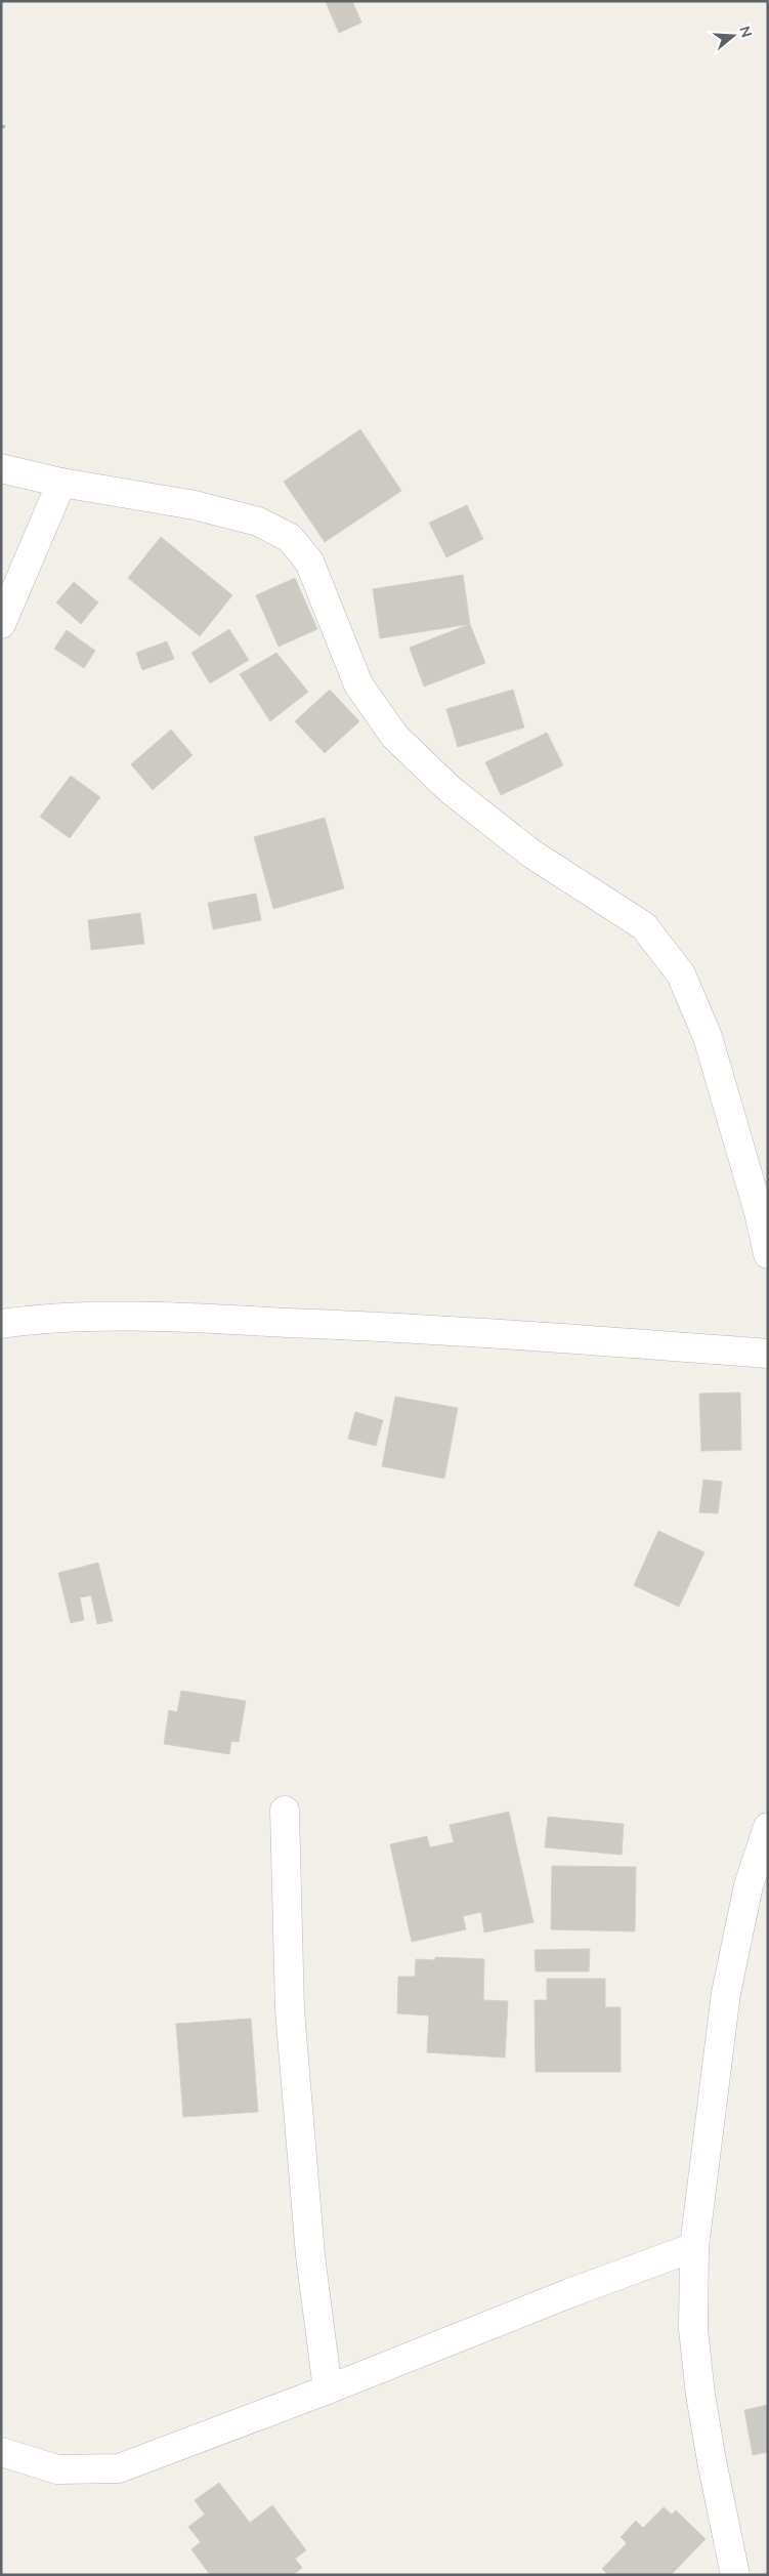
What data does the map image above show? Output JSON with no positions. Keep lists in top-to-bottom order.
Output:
{
  "north": "right"
}
